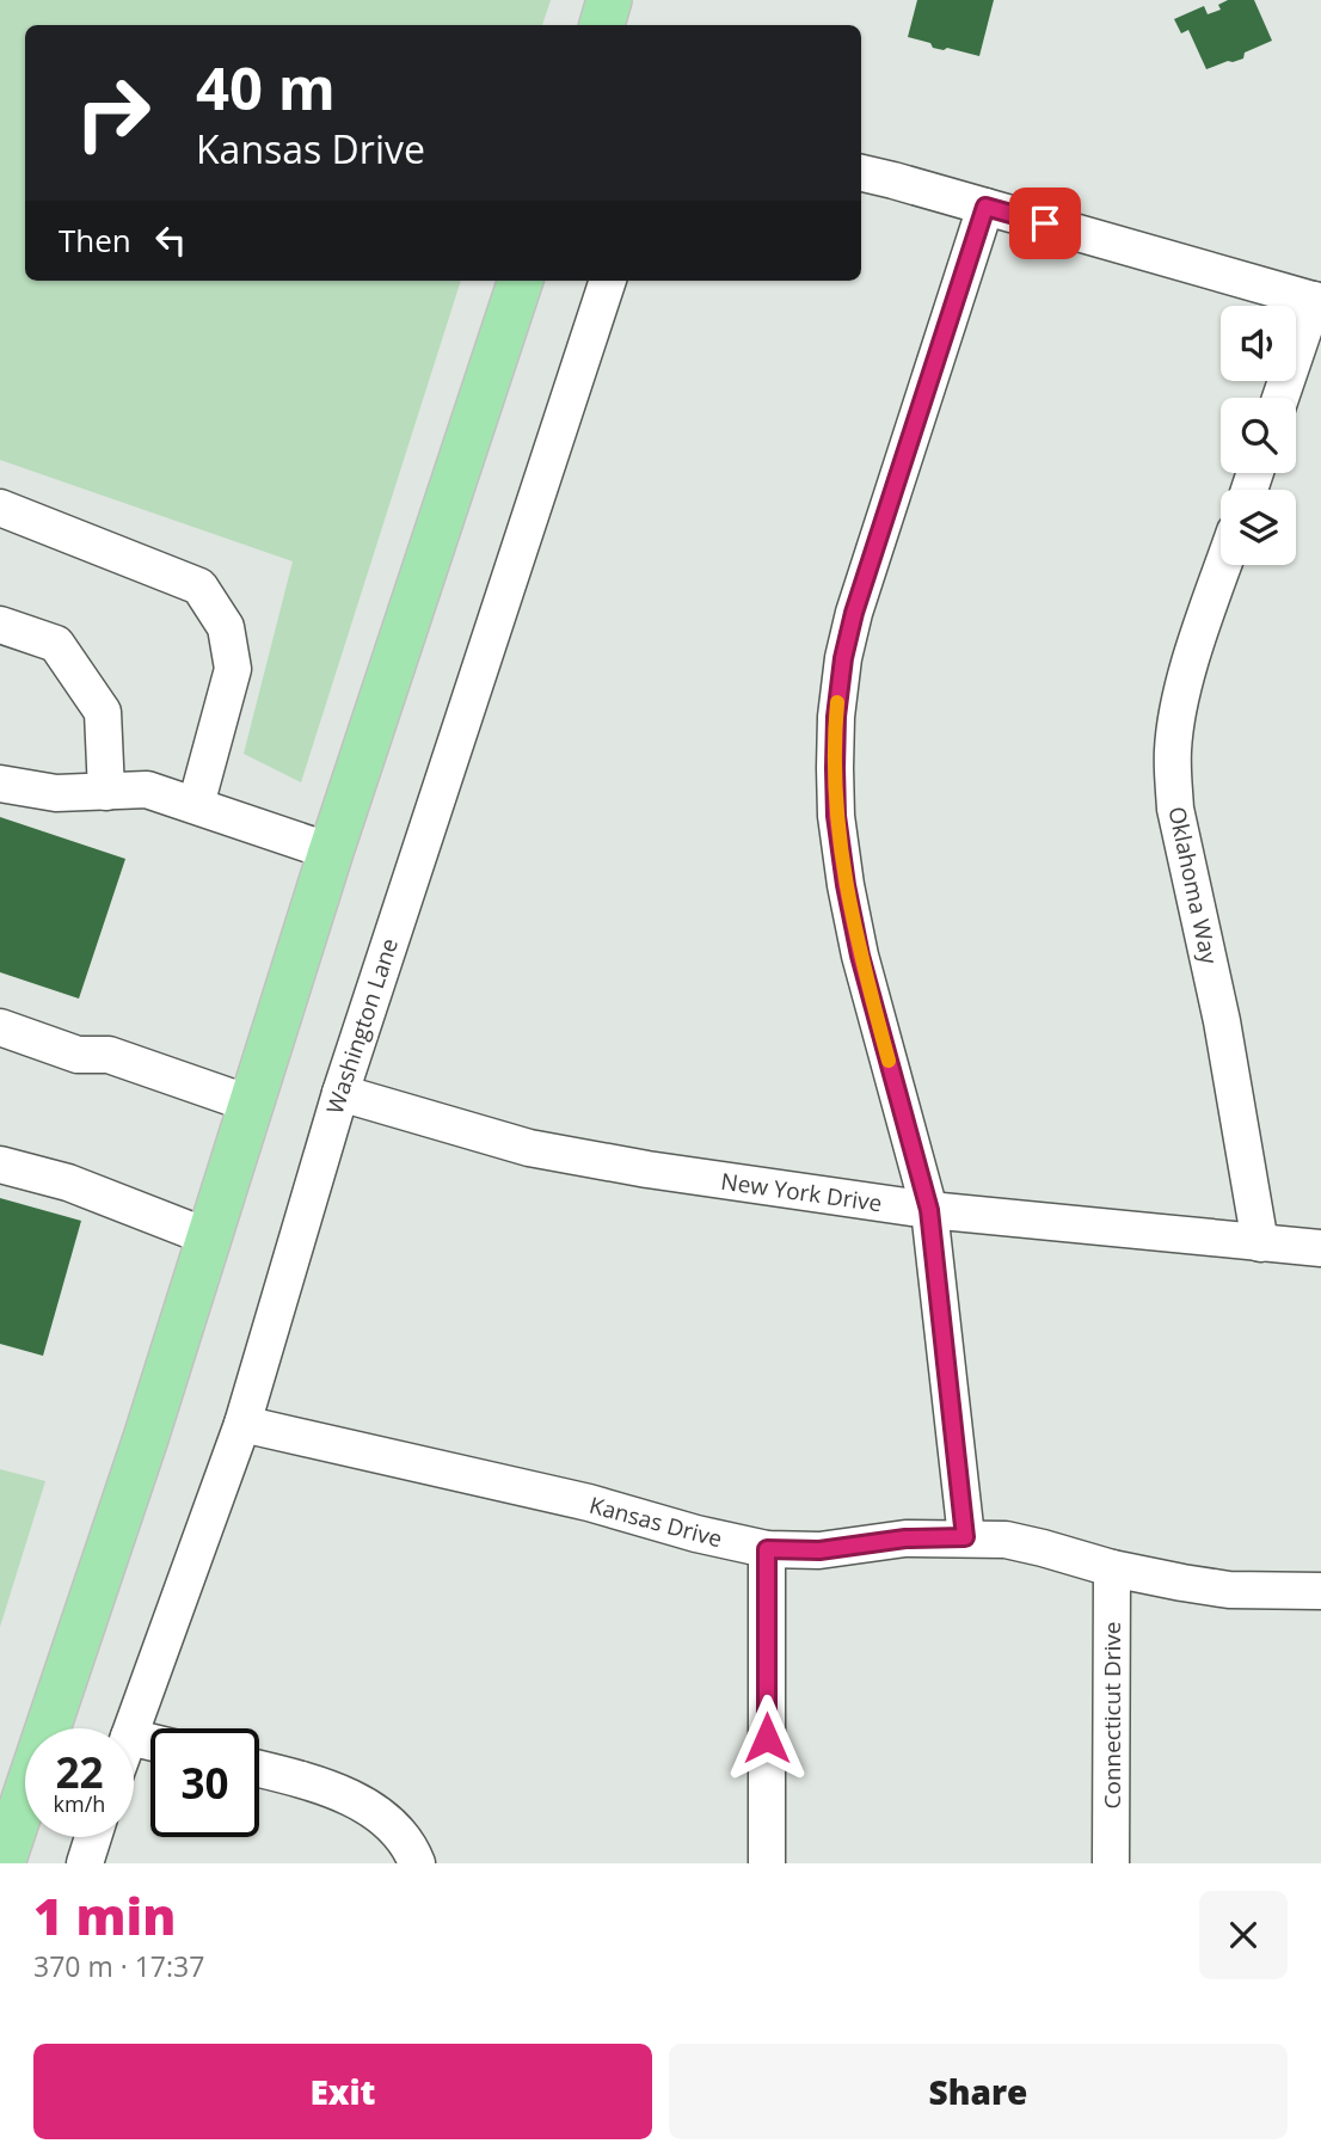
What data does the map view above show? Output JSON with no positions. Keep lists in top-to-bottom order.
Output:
{
  "streets": {
    "street": [
      "Oklahoma Way",
      "Washington Lane",
      "New York Drive",
      "Kansas Drive",
      "Connecticut Drive"
    ]
  },
  "crossings": [
    ["Oklahoma Way", "New York Drive"],
    ["Washington Lane", "New York Drive"],
    ["Washington Lane", "Kansas Drive"],
    ["Kansas Drive", "Connecticut Drive"]
  ],
  "page": {
    "turn": ["40 m", "Kansas Drive"],
    "then": "Then",
    "speed": "22 km/h",
    "limit": "30",
    "heading": ["1 min", "370 m · 17:37"],
    "buttons": ["Exit", "Share"]
  }
}
